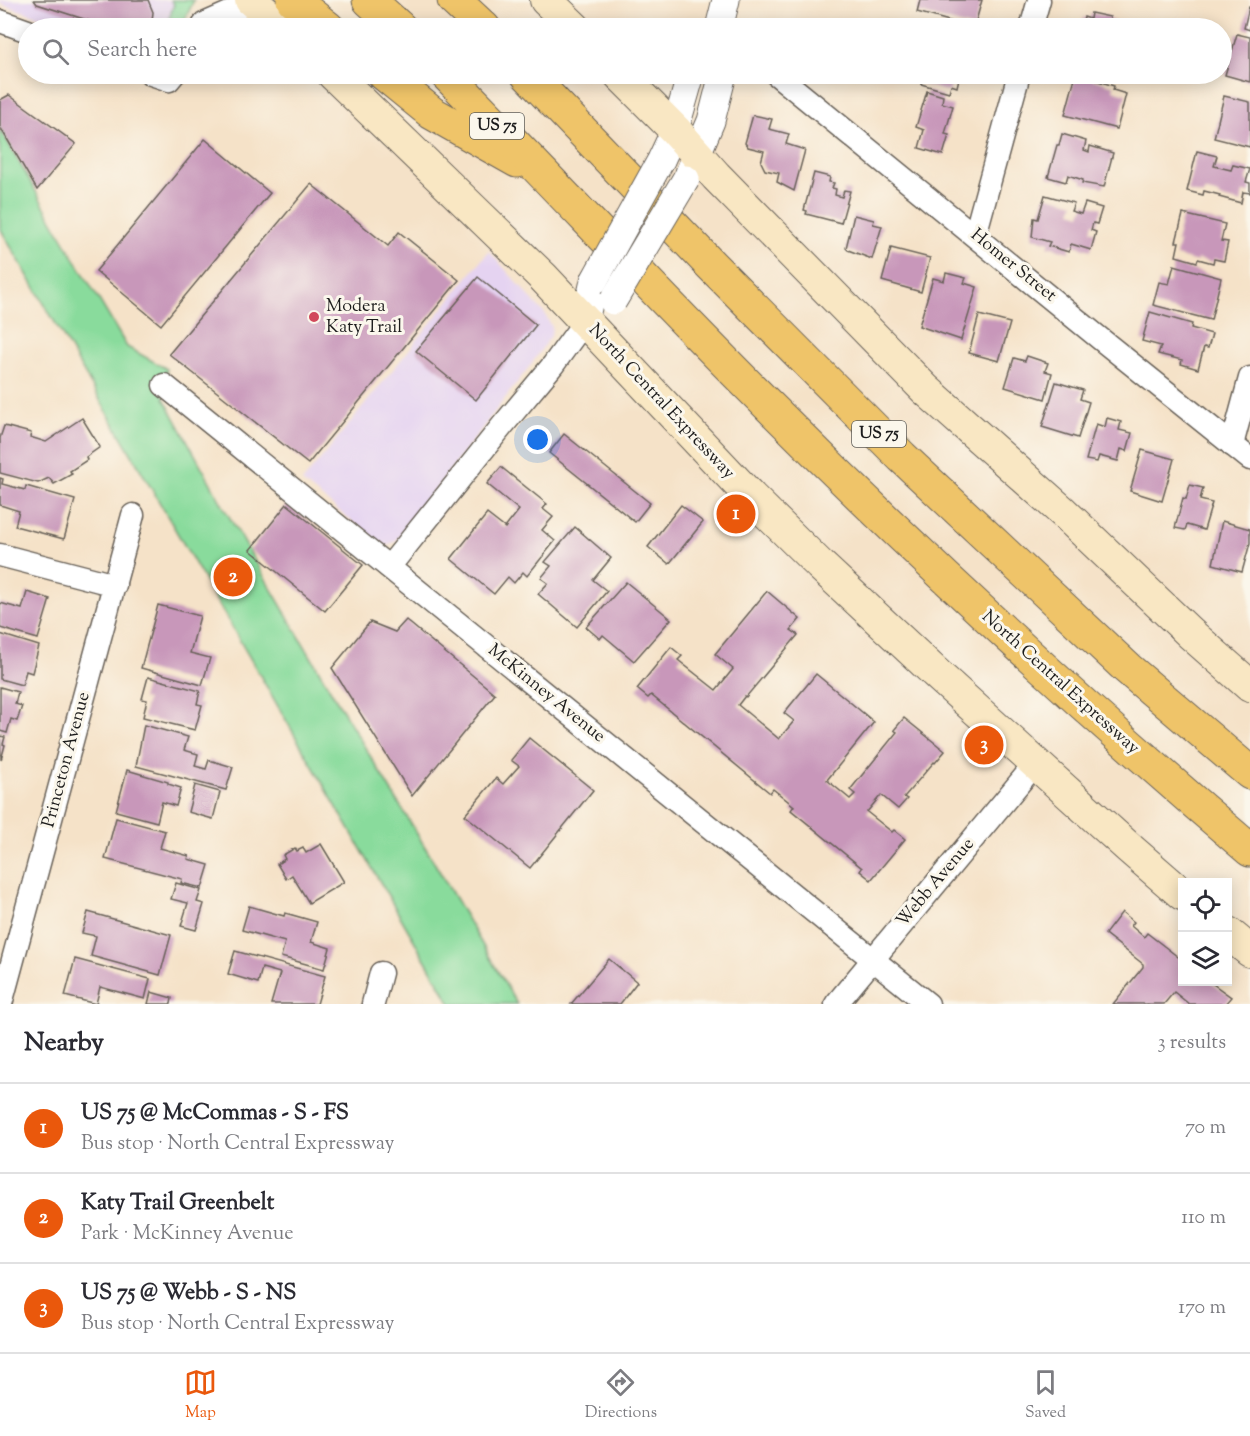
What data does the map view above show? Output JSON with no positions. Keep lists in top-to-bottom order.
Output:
{
  "streets": {
    "highway": ["US 75", "North Central Expressway"],
    "street": [
      "Homer Street",
      "McKinney Avenue",
      "Princeton Avenue",
      "Webb Avenue"
    ]
  },
  "crossings": [
    ["North Central Expressway", "Webb Avenue"],
    ["McKinney Avenue", "Webb Avenue"]
  ],
  "places": ["Modera Katy Trail"],
  "page": {
    "search": "Search here",
    "pins": ["1", "2", "3"],
    "heading": ["Nearby", "3 results"],
    "list": [
      {
        "mark": "1",
        "name": "US 75 @ McCommas - S - FS",
        "note": "Bus stop · North Central Expressway",
        "value": "70 m"
      },
      {
        "mark": "2",
        "name": "Katy Trail Greenbelt",
        "note": "Park · McKinney Avenue",
        "value": "110 m"
      },
      {
        "mark": "3",
        "name": "US 75 @ Webb - S - NS",
        "note": "Bus stop · North Central Expressway",
        "value": "170 m"
      }
    ],
    "nav": ["Map", "Directions", "Saved"]
  }
}
